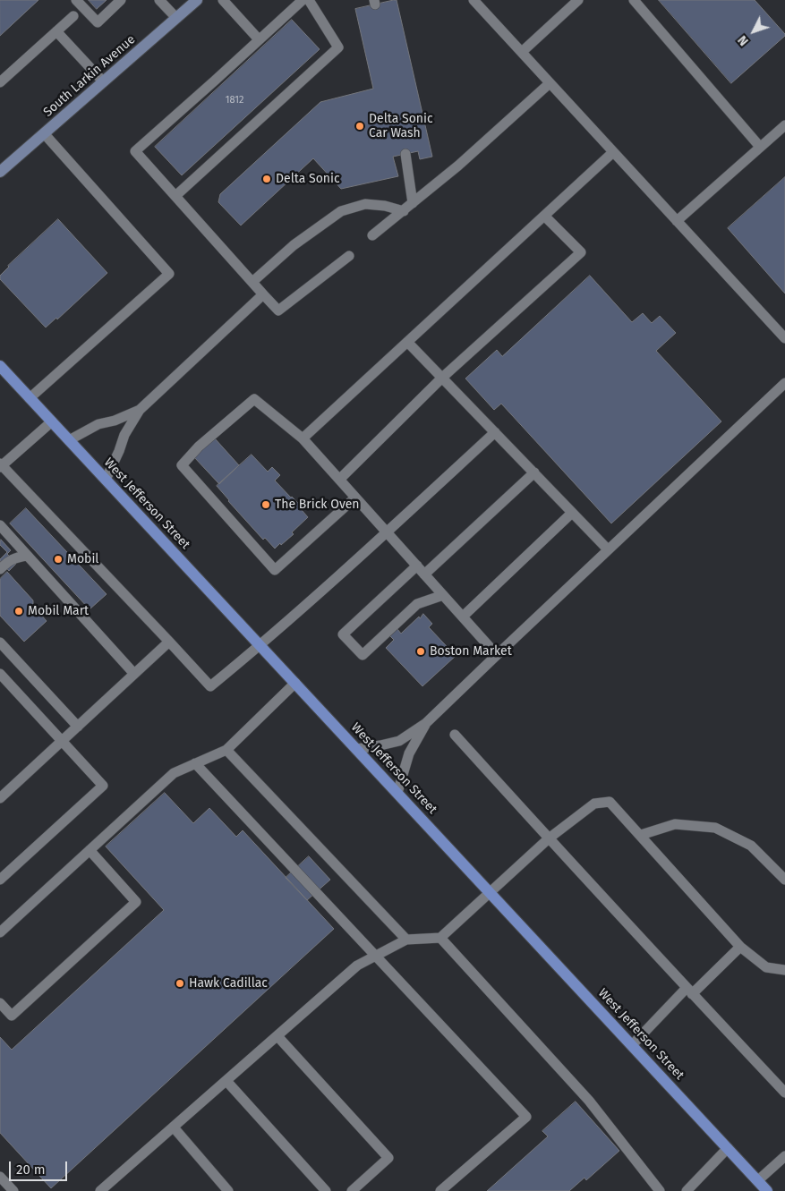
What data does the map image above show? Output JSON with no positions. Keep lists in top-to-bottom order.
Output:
{
  "streets": {
    "main road": ["South Larkin Avenue", "West Jefferson Street"]
  },
  "places": [
    "Delta Sonic Car Wash",
    "Delta Sonic",
    "The Brick Oven",
    "Mobil",
    "Mobil Mart",
    "Boston Market",
    "Hawk Cadillac"
  ],
  "house_numbers": ["1812"],
  "scale_bar": "20 m",
  "north": "bottom left"
}
